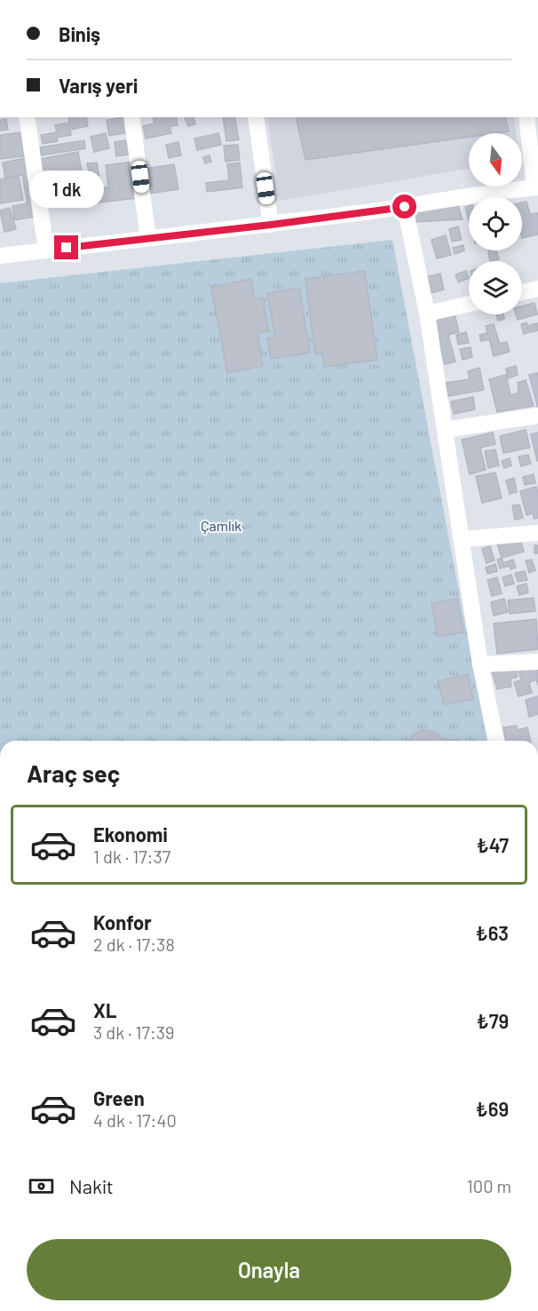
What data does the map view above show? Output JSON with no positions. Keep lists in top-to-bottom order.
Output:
{
  "parks": ["Çamlık"],
  "north": "bottom",
  "page": {
    "banner": ["Biniş", "Varış yeri"],
    "bubble": "1 dk",
    "heading": "Araç seç",
    "list": [
      {
        "name": "Ekonomi",
        "note": "1 dk · 17:37",
        "value": "₺47"
      },
      {
        "name": "Konfor",
        "note": "2 dk · 17:38",
        "value": "₺63"
      },
      {
        "name": "XL",
        "note": "3 dk · 17:39",
        "value": "₺79"
      },
      {
        "name": "Green",
        "note": "4 dk · 17:40",
        "value": "₺69"
      }
    ],
    "pay": ["Nakit", "100 m"],
    "buttons": "Onayla"
  }
}
